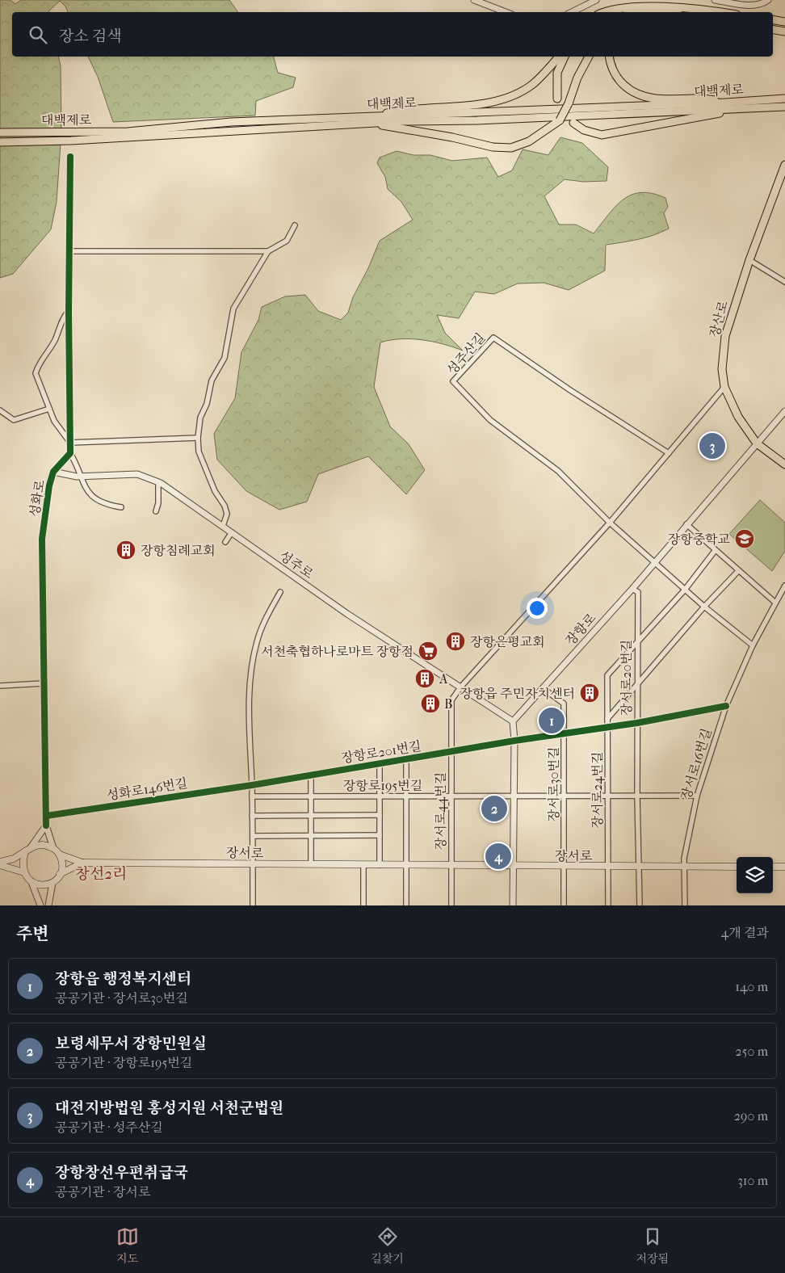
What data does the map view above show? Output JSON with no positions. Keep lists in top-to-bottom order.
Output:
{
  "streets": {
    "main road": ["대백제로", "장산로", "장서로"],
    "street": [
      "성주산길",
      "성화로",
      "성주로",
      "장항로",
      "장서로20번길",
      "장항로201번길",
      "장서로16번길",
      "장서로30번길",
      "장항로195번길",
      "성화로146번길",
      "장서로24번길",
      "장서로44번길"
    ]
  },
  "crossings": [
    ["장산로", "장항로"],
    ["성주산길", "장항로"],
    ["성주산길", "장서로20번길"],
    ["성주산길", "장서로16번길"],
    ["성화로", "성주로"],
    ["성화로", "성화로146번길"],
    ["성주로", "장항로"],
    ["성주로", "장서로44번길"],
    ["장항로", "장서로20번길"],
    ["장항로", "장서로30번길"],
    ["장서로20번길", "장항로201번길"],
    ["장서로20번길", "장항로195번길"],
    ["장서로20번길", "장서로24번길"],
    ["장서로20번길", "장서로"],
    ["장항로201번길", "장서로16번길"],
    ["장항로201번길", "장서로30번길"],
    ["장항로201번길", "성화로146번길"],
    ["장항로201번길", "장서로24번길"],
    ["장항로201번길", "장서로44번길"],
    ["장서로16번길", "장항로195번길"],
    ["장서로16번길", "장서로"],
    ["장서로30번길", "장항로195번길"],
    ["장서로30번길", "장서로"],
    ["장항로195번길", "장서로24번길"],
    ["장항로195번길", "장서로44번길"],
    ["장서로24번길", "장서로"],
    ["장서로44번길", "장서로"]
  ],
  "districts": ["창선2리"],
  "places": {
    "school or university": ["장항중학교"],
    "building": [
      "장항침례교회",
      "장항은평교회",
      "A",
      "장항읍 주민자치센터",
      "B"
    ],
    "supermarket": ["서천축협하나로마트 장항점"]
  },
  "page": {
    "search": "장소 검색",
    "pins": [
      "3",
      "1",
      "2",
      "4"
    ],
    "heading": ["주변", "4개 결과"],
    "list": [
      {
        "mark": "1",
        "name": "장항읍 행정복지센터",
        "note": "공공기관 · 장서로30번길",
        "value": "140 m"
      },
      {
        "mark": "2",
        "name": "보령세무서 장항민원실",
        "note": "공공기관 · 장항로195번길",
        "value": "250 m"
      },
      {
        "mark": "3",
        "name": "대전지방법원 홍성지원 서천군법원",
        "note": "공공기관 · 성주산길",
        "value": "290 m"
      },
      {
        "mark": "4",
        "name": "장항창선우편취급국",
        "note": "공공기관 · 장서로",
        "value": "310 m"
      }
    ],
    "nav": ["지도", "길찾기", "저장됨"]
  }
}
